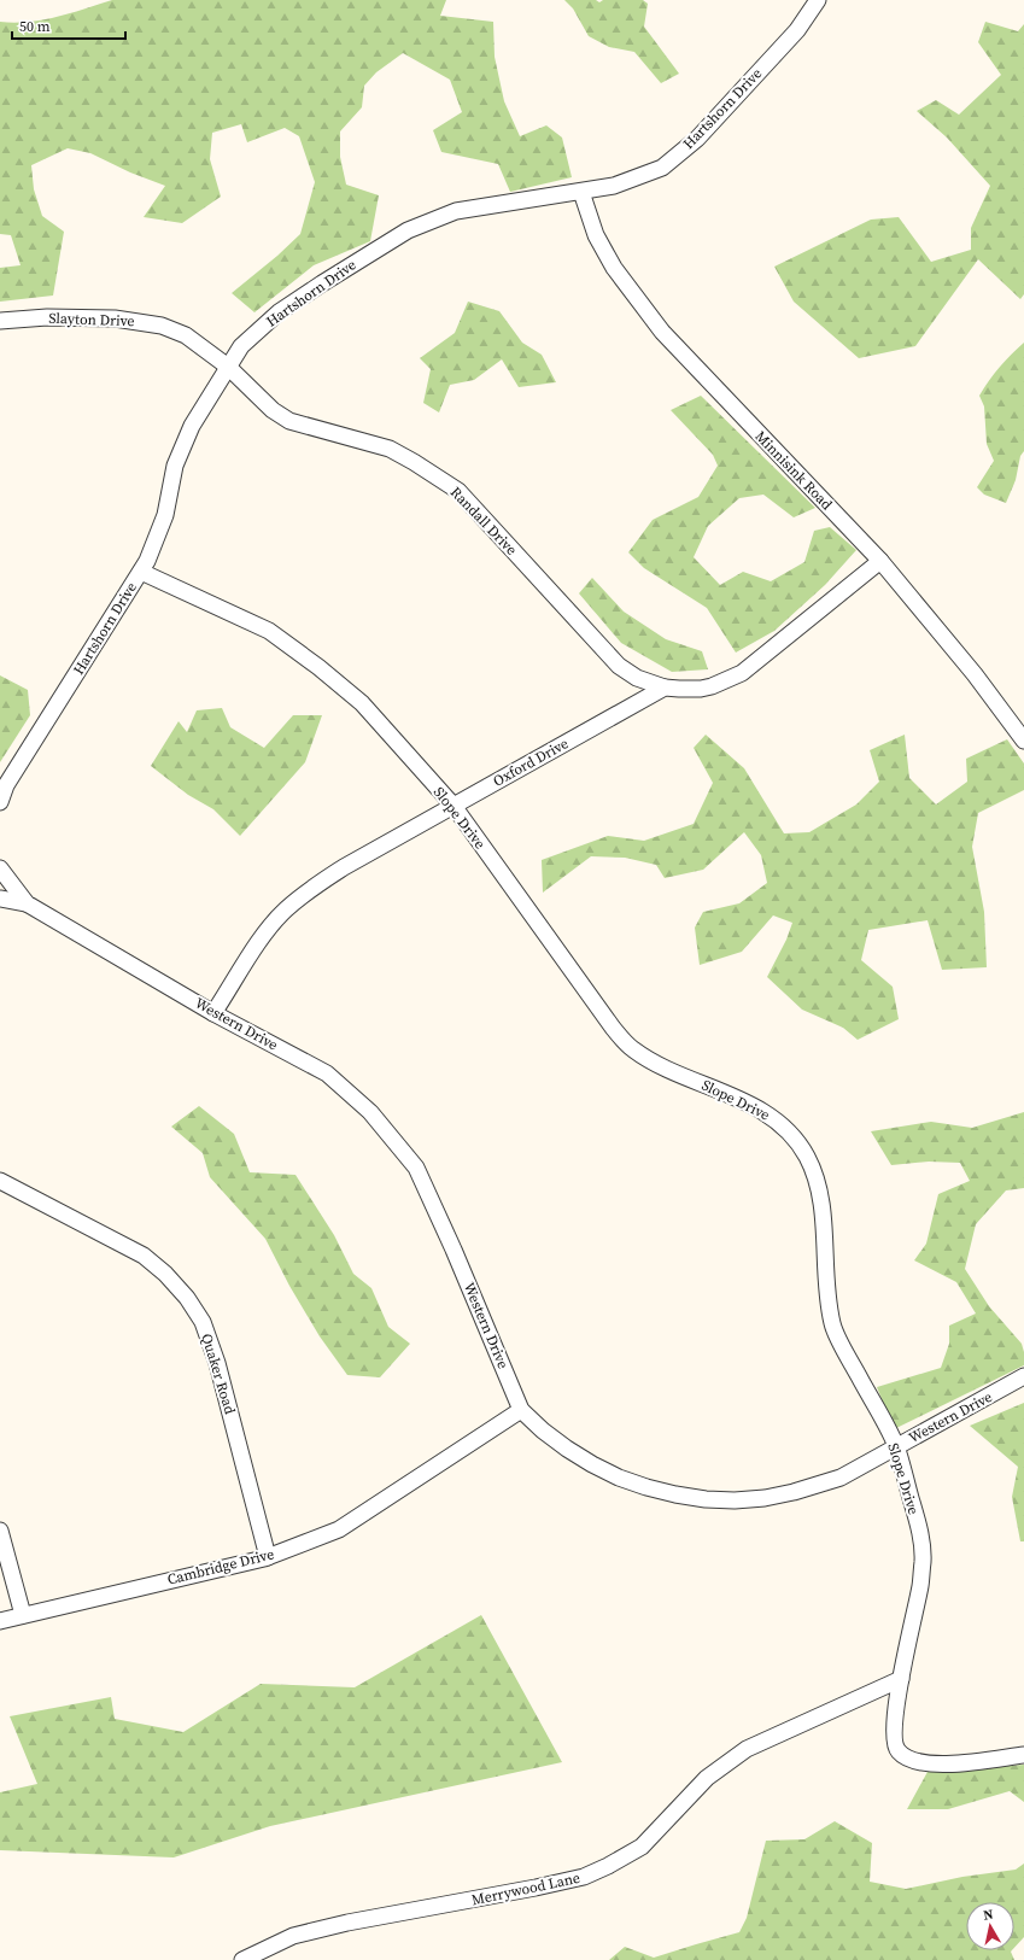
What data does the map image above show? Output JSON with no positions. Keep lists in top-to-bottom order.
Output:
{
  "streets": {
    "street": [
      "Hartshorn Drive",
      "Slayton Drive",
      "Minnisink Road",
      "Randall Drive",
      "Oxford Drive",
      "Slope Drive",
      "Western Drive",
      "Quaker Road",
      "Cambridge Drive",
      "Merrywood Lane"
    ]
  },
  "crossings": [
    ["Hartshorn Drive", "Slayton Drive"],
    ["Hartshorn Drive", "Minnisink Road"],
    ["Hartshorn Drive", "Randall Drive"],
    ["Hartshorn Drive", "Slope Drive"],
    ["Slayton Drive", "Randall Drive"],
    ["Randall Drive", "Oxford Drive"],
    ["Oxford Drive", "Slope Drive"],
    ["Oxford Drive", "Western Drive"],
    ["Slope Drive", "Western Drive"],
    ["Slope Drive", "Merrywood Lane"],
    ["Western Drive", "Cambridge Drive"],
    ["Quaker Road", "Cambridge Drive"]
  ],
  "scale_bar": "50 m",
  "north": "top"
}
